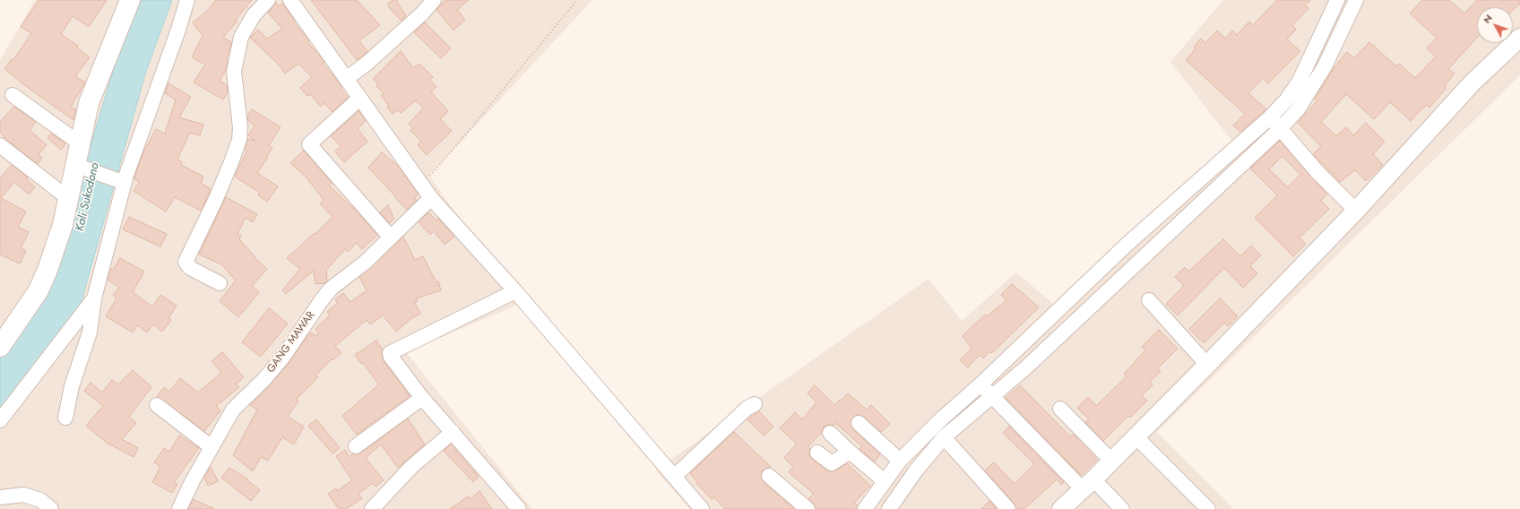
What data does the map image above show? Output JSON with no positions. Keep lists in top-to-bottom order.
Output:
{
  "streets": {
    "street": ["GANG MAWAR"]
  },
  "water": ["Kali Sukodono"],
  "north": "top left"
}
